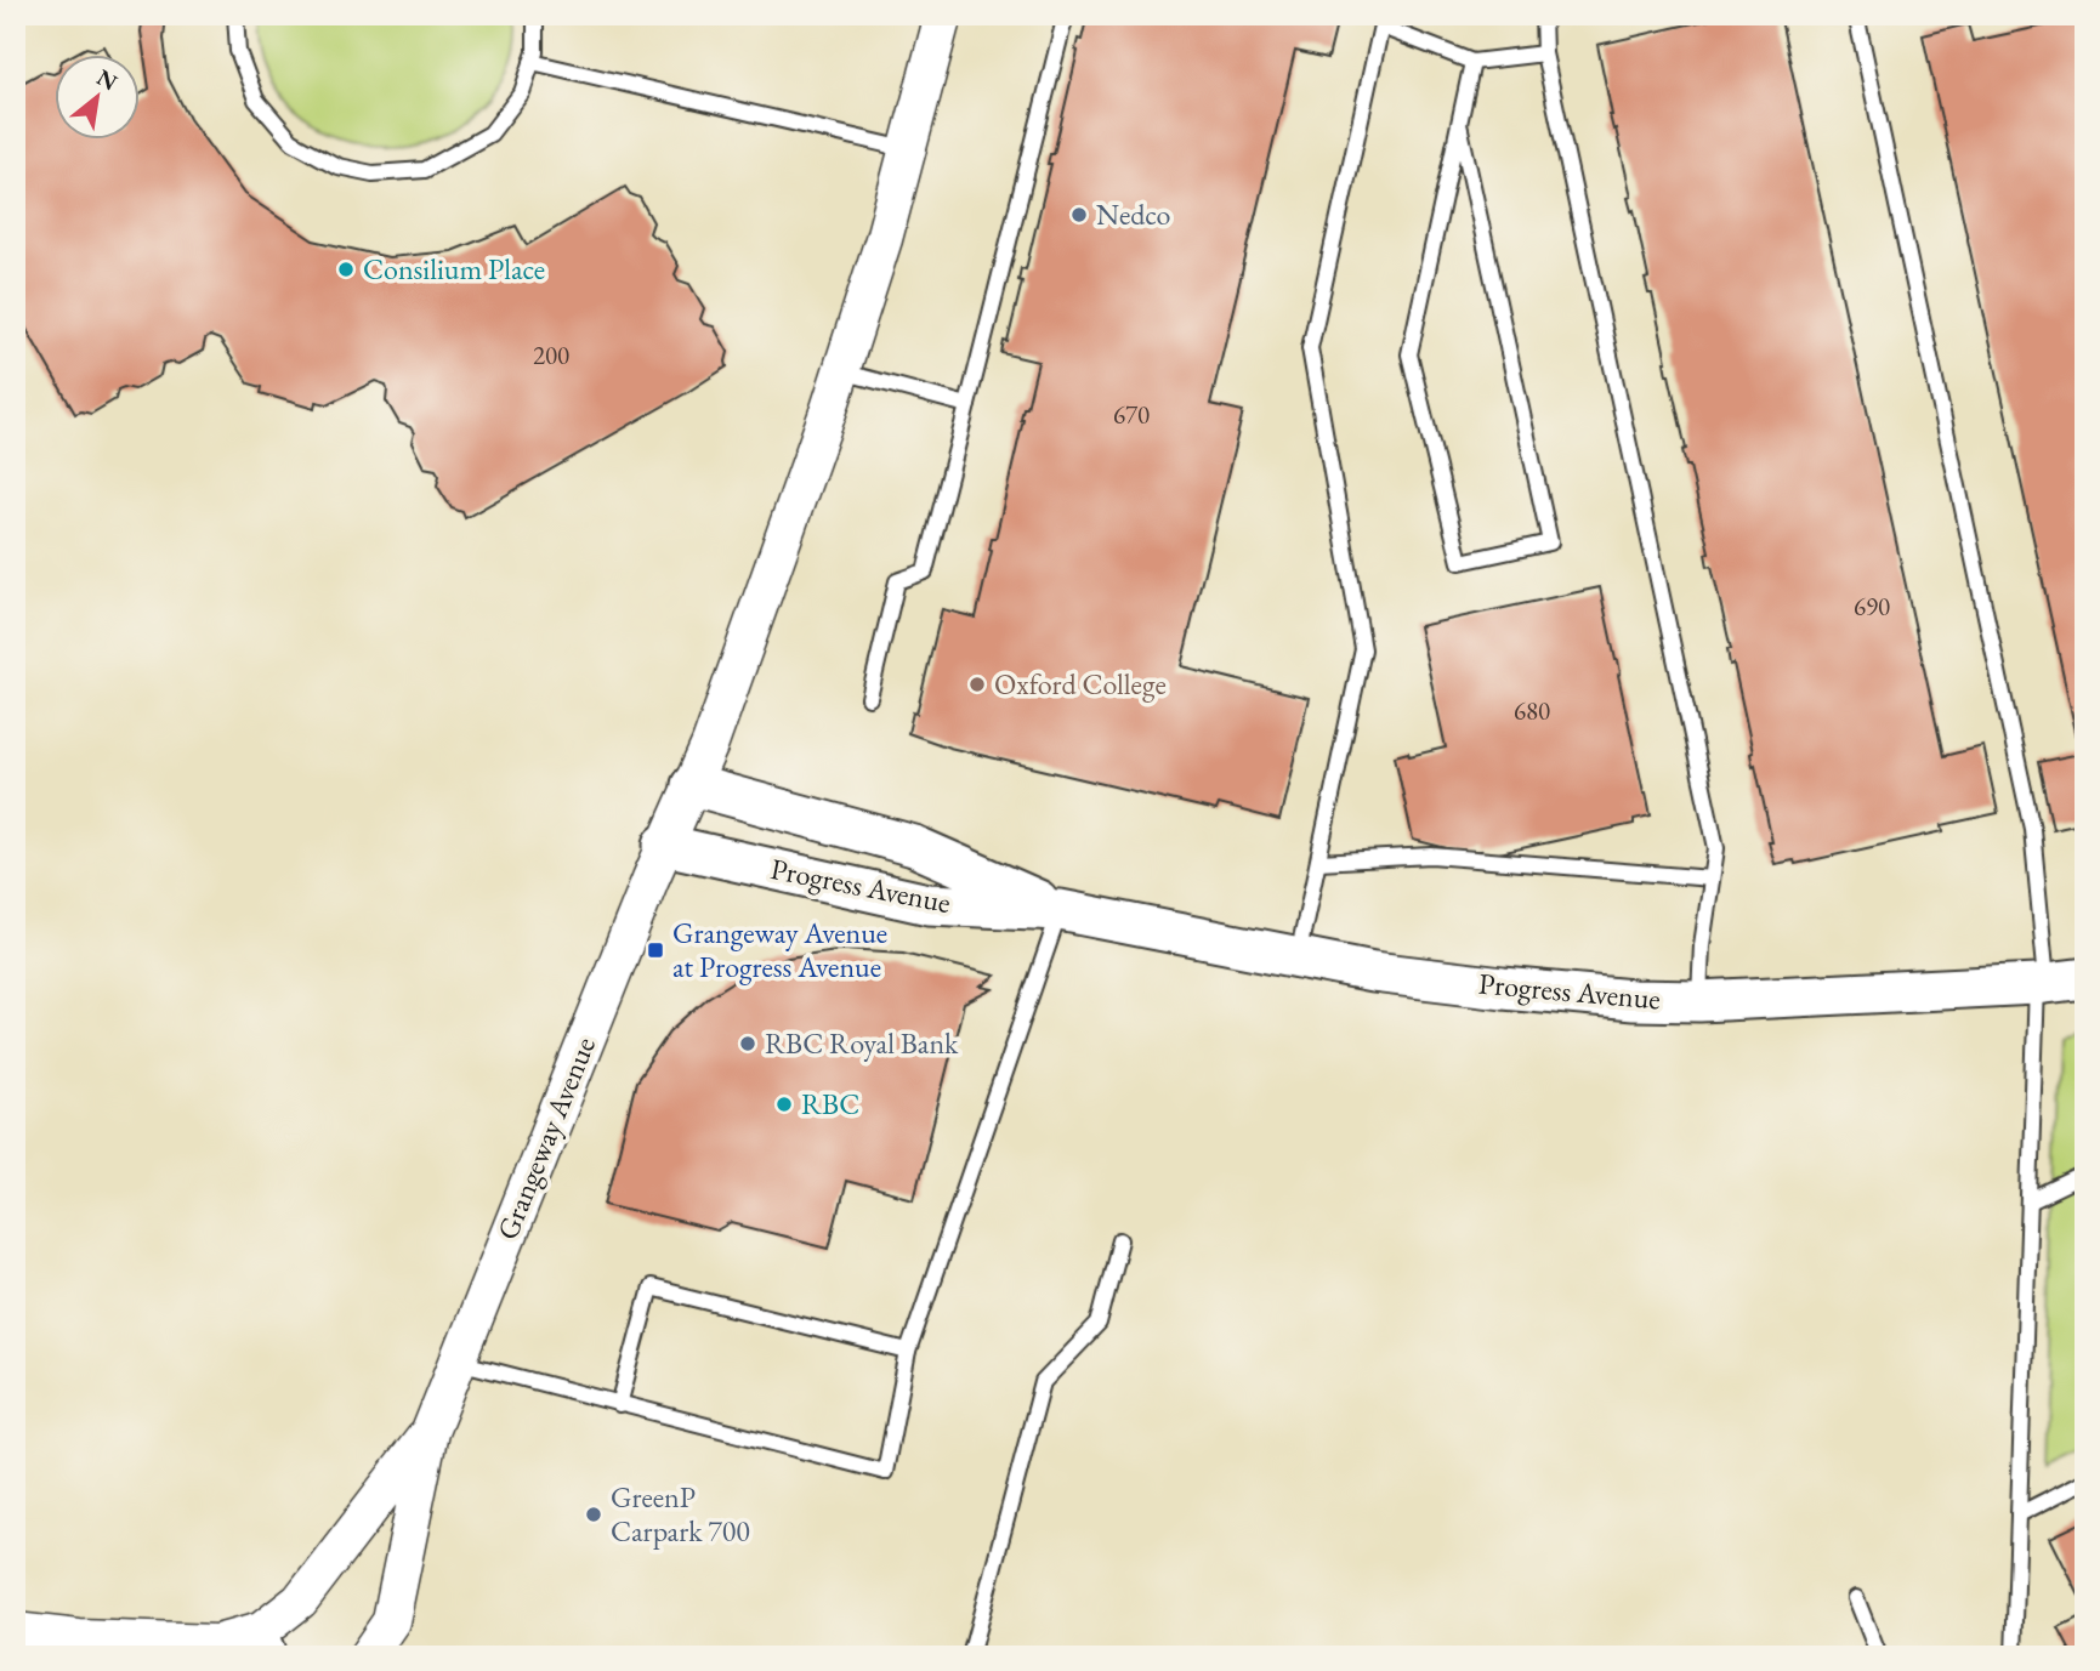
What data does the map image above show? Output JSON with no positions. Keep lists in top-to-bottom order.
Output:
{
  "streets": {
    "main road": ["Progress Avenue"],
    "street": ["Grangeway Avenue"]
  },
  "crossings": [
    ["Progress Avenue", "Grangeway Avenue"]
  ],
  "places": {
    "other": [
      "Nedco",
      "Consilium Place",
      "Oxford College",
      "RBC Royal Bank",
      "RBC",
      "GreenP Carpark 700"
    ],
    "transit": ["Grangeway Avenue at Progress Avenue"]
  },
  "house_numbers": [
    "200",
    "670",
    "690",
    "680"
  ],
  "north": "top right"
}
